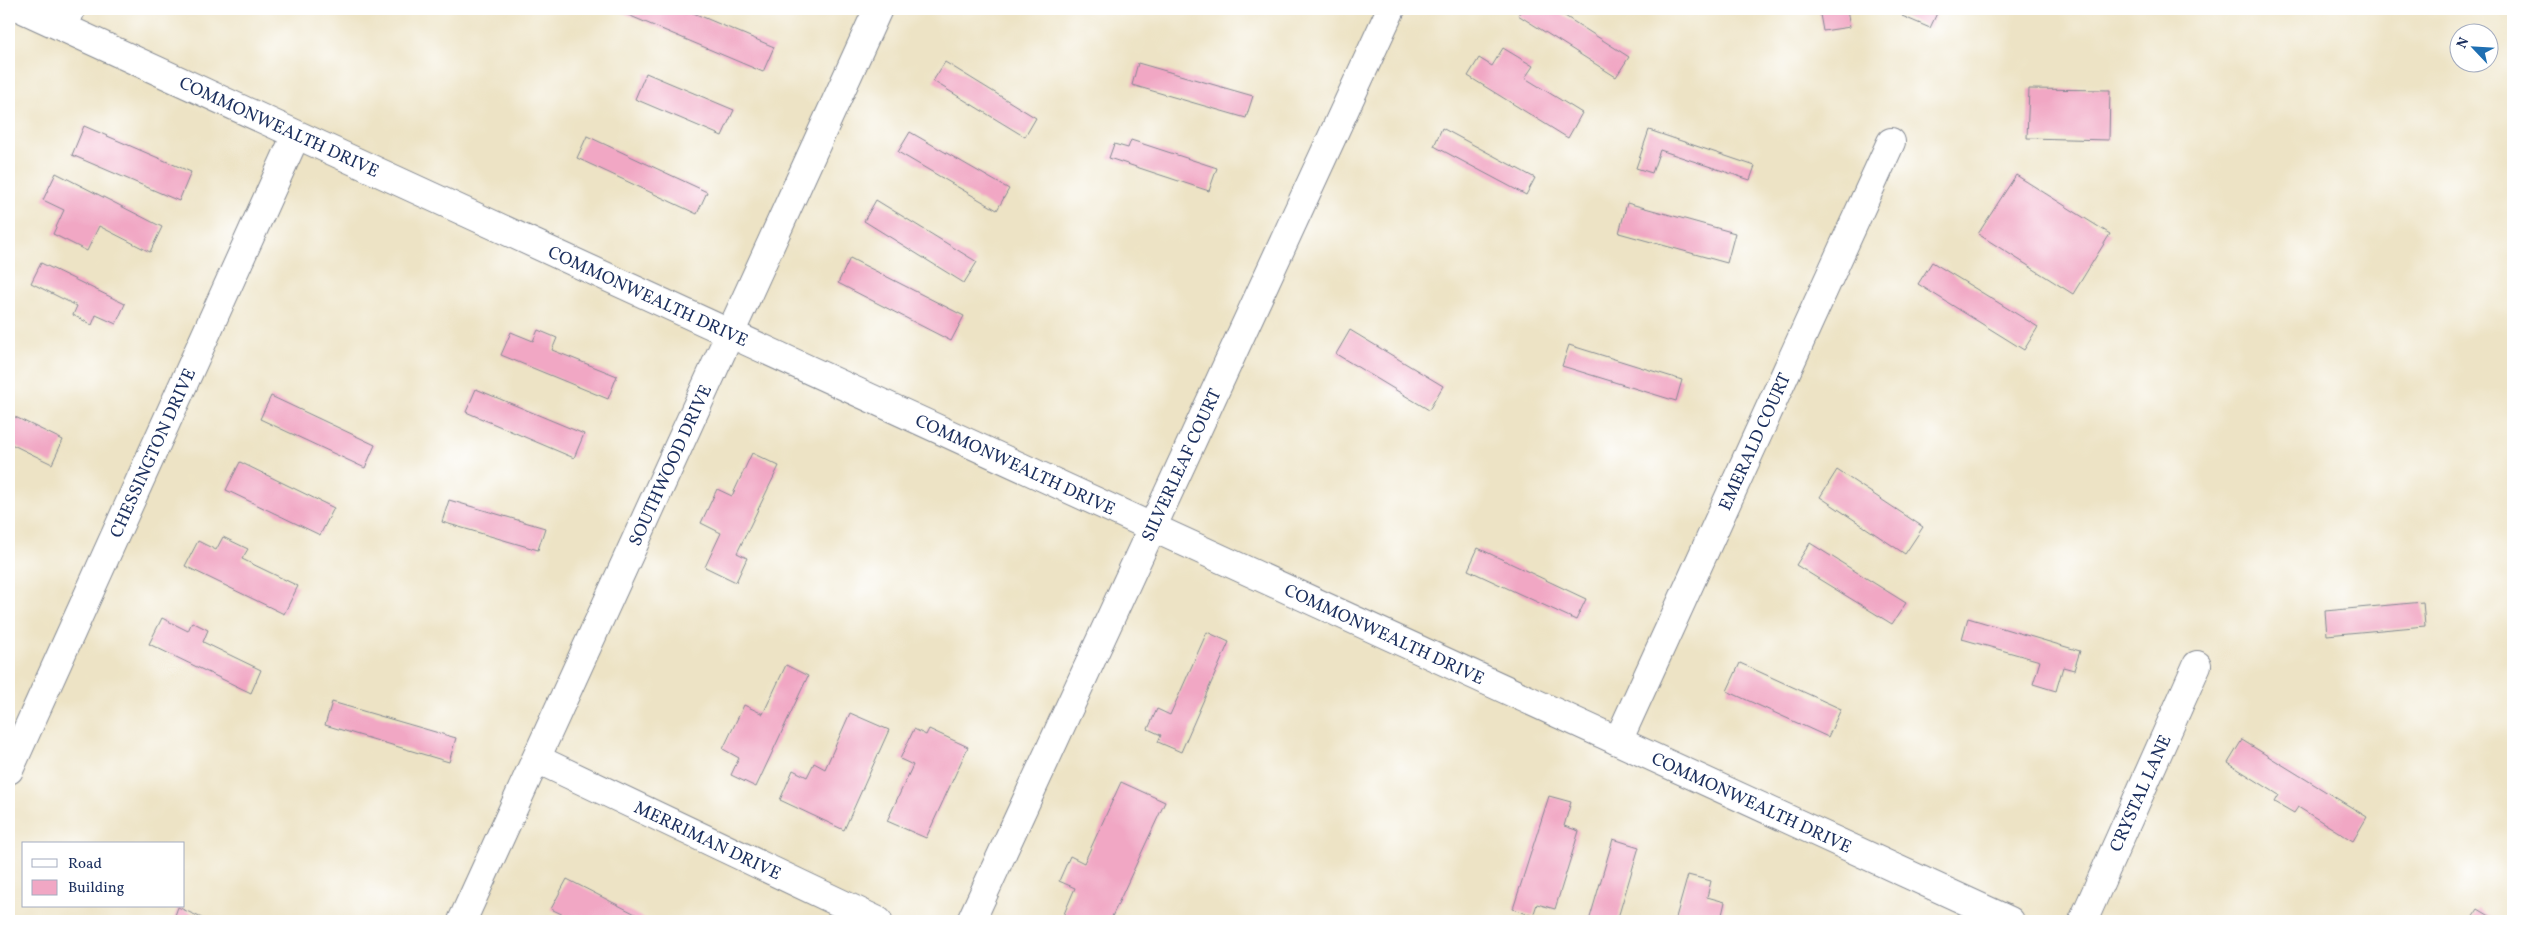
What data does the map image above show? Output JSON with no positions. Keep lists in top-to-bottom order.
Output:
{
  "streets": {
    "street": [
      "COMMONWEALTH DRIVE",
      "EMERALD COURT",
      "CHESSINGTON DRIVE",
      "SOUTHWOOD DRIVE",
      "SILVERLEAF COURT",
      "CRYSTAL LANE",
      "MERRIMAN DRIVE"
    ]
  },
  "crossings": [
    ["COMMONWEALTH DRIVE", "EMERALD COURT"],
    ["COMMONWEALTH DRIVE", "CHESSINGTON DRIVE"],
    ["COMMONWEALTH DRIVE", "SOUTHWOOD DRIVE"],
    ["COMMONWEALTH DRIVE", "SILVERLEAF COURT"],
    ["SOUTHWOOD DRIVE", "MERRIMAN DRIVE"]
  ],
  "legend": ["Road", "Building"],
  "north": "top left"
}
